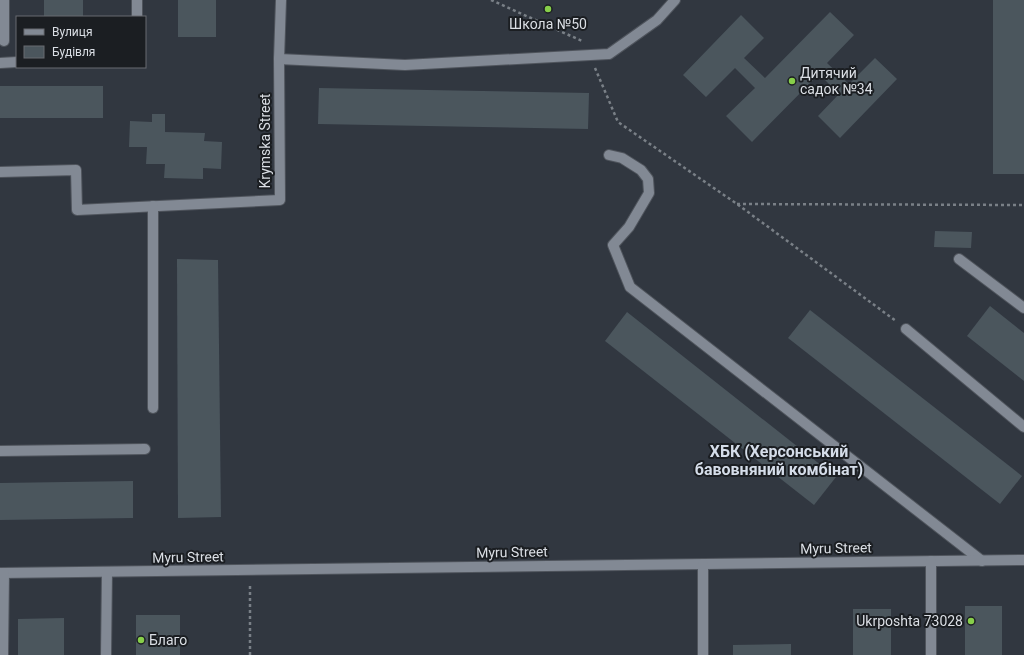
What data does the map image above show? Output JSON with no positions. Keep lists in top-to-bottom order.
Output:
{
  "streets": {
    "street": ["Krymska Street", "Myru Street"]
  },
  "districts": ["ХБК (Херсонський бавовняний комбінат)"],
  "places": [
    "Школа №50",
    "Дитячий садок №34",
    "Ukrposhta 73028",
    "Благо"
  ],
  "legend": ["Вулиця", "Будівля"]
}
